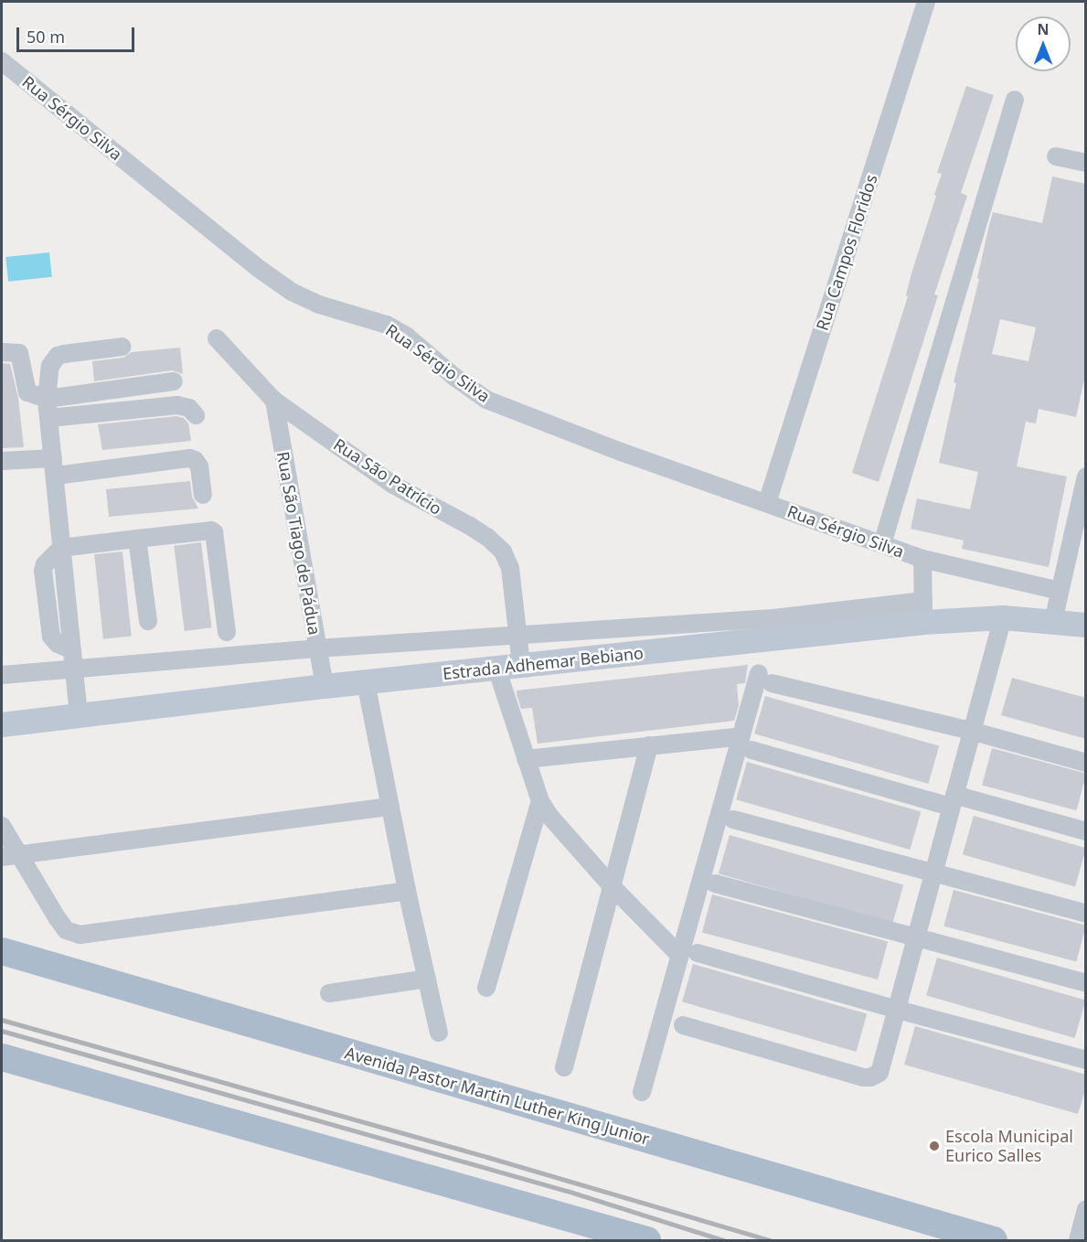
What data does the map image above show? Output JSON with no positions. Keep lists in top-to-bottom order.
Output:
{
  "streets": {
    "main road": ["Estrada Adhemar Bebiano", "Avenida Pastor Martin Luther King Junior"],
    "street": [
      "Rua Sérgio Silva",
      "Rua Campos Floridos",
      "Rua São Patrício",
      "Rua São Tiago de Pádua"
    ]
  },
  "crossings": [
    ["Rua Sérgio Silva", "Rua Campos Floridos"],
    ["Rua São Patrício", "Rua São Tiago de Pádua"],
    ["Rua São Patrício", "Estrada Adhemar Bebiano"],
    ["Rua São Tiago de Pádua", "Estrada Adhemar Bebiano"]
  ],
  "places": ["Escola Municipal Eurico Salles"],
  "scale_bar": "50 m",
  "north": "top"
}
